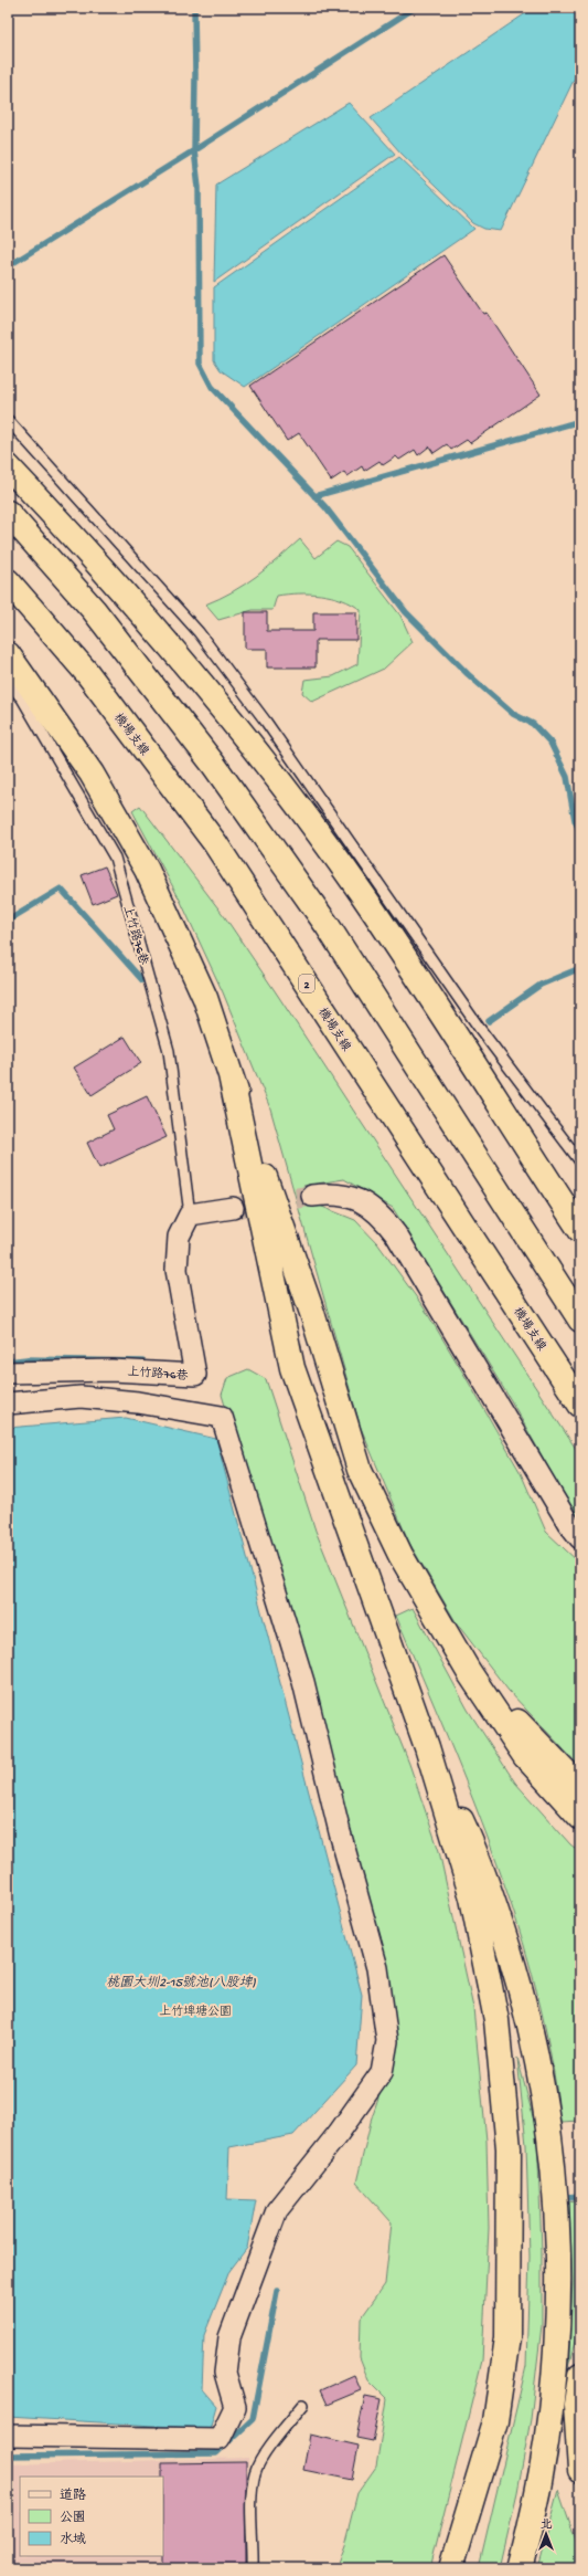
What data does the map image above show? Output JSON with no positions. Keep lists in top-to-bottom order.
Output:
{
  "streets": {
    "highway": ["機場支線", "2"],
    "street": ["上竹路76巷"]
  },
  "water": ["桃園大圳2-15號池(八股埤)"],
  "parks": ["上竹埤塘公園"],
  "legend": ["道路", "公園", "水域"],
  "north": "top"
}
